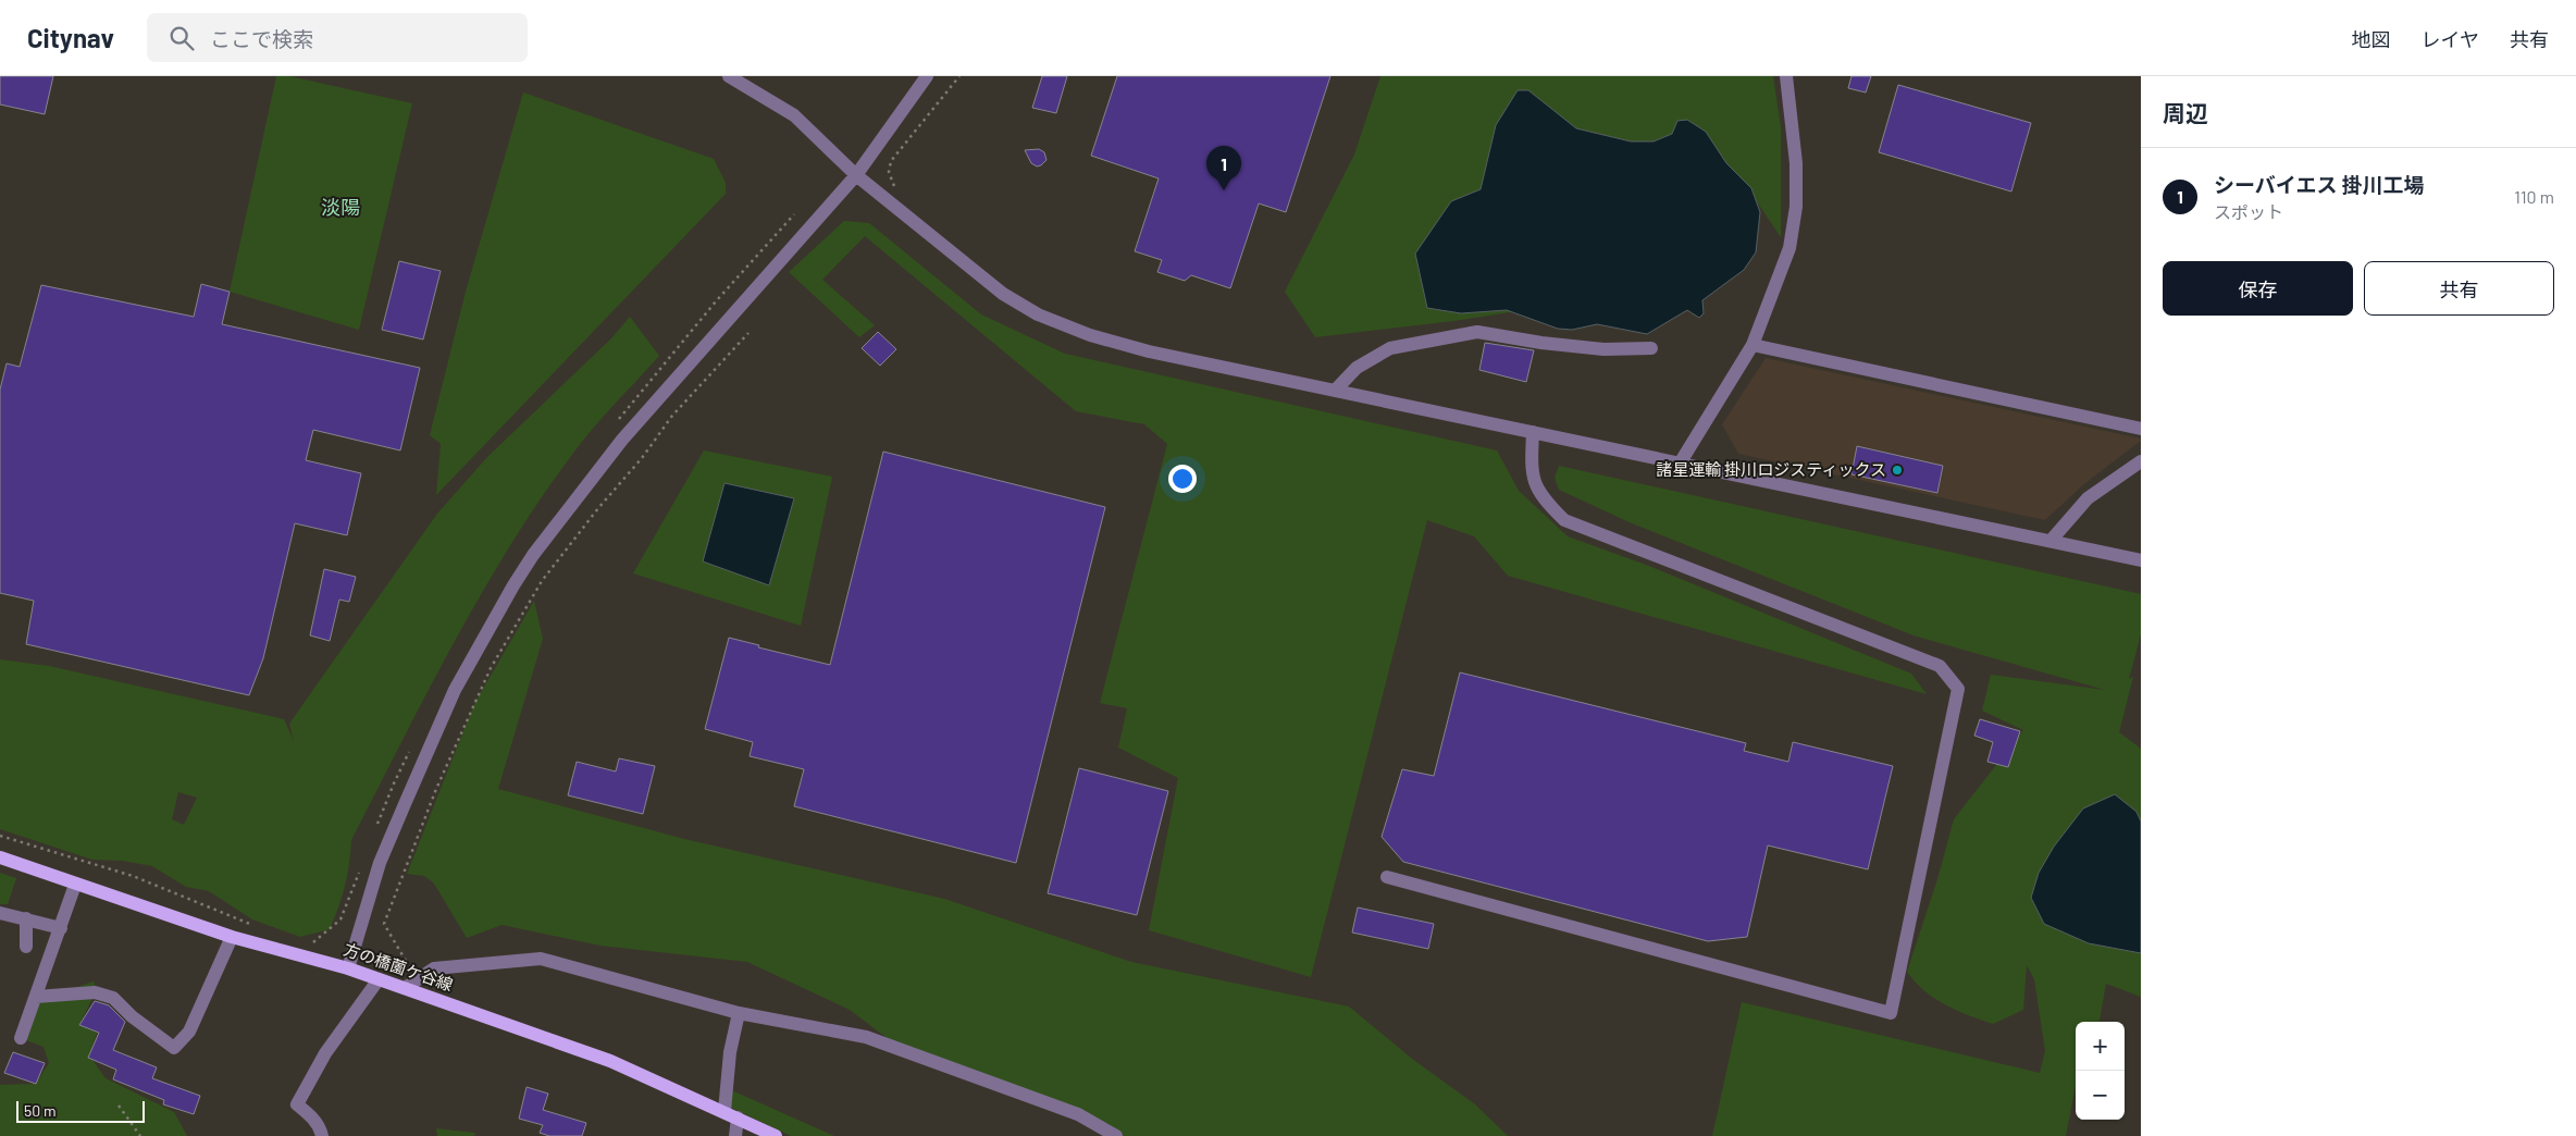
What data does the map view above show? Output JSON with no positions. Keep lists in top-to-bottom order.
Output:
{
  "streets": {
    "main road": ["方の橋薗ケ谷線"]
  },
  "districts": ["淡陽"],
  "places": ["諸星運輸 掛川ロジスティックス"],
  "scale_bar": "50 m",
  "page": {
    "header": "Citynav",
    "search": "ここで検索",
    "nav": ["地図", "レイヤ", "共有"],
    "heading": "周辺",
    "pins": "1",
    "list": [
      {
        "mark": "1",
        "name": "シーバイエス 掛川工場",
        "note": "スポット",
        "value": "110 m"
      }
    ],
    "buttons": ["保存", "共有"],
    "map_buttons": ["+", "−"],
    "scale": "50 m"
  }
}
